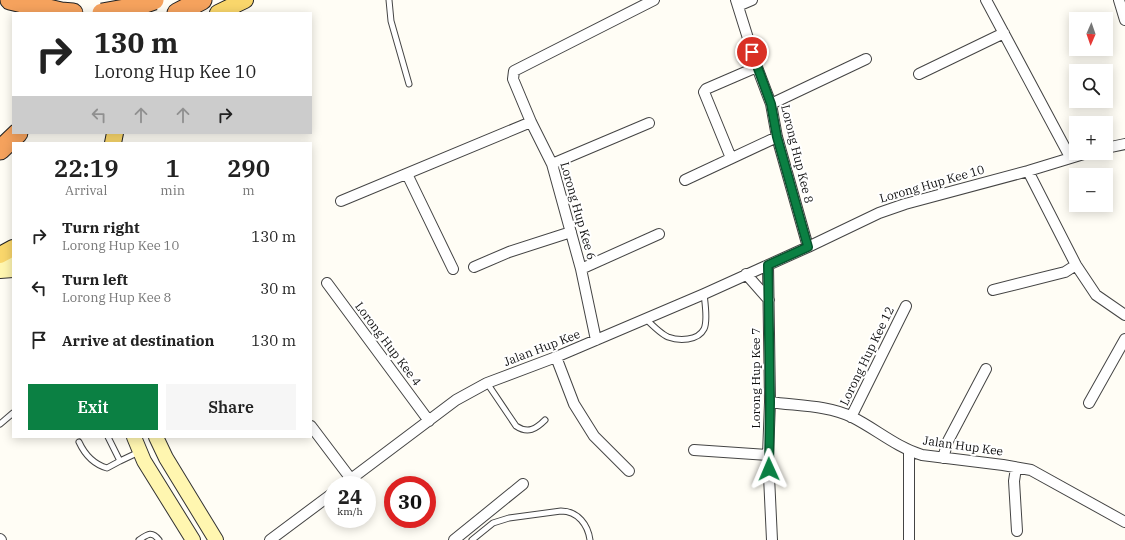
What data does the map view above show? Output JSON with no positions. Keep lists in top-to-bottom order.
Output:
{
  "streets": {
    "street": [
      "Lorong Hup Kee 8",
      "Lorong Hup Kee 10",
      "Lorong Hup Kee 6",
      "Lorong Hup Kee 4",
      "Jalan Hup Kee",
      "Lorong Hup Kee 12",
      "Lorong Hup Kee 7"
    ]
  },
  "crossings": [
    ["Lorong Hup Kee 8", "Lorong Hup Kee 10"],
    ["Lorong Hup Kee 10", "Jalan Hup Kee"],
    ["Lorong Hup Kee 10", "Lorong Hup Kee 7"],
    ["Lorong Hup Kee 6", "Jalan Hup Kee"],
    ["Lorong Hup Kee 4", "Jalan Hup Kee"],
    ["Jalan Hup Kee", "Lorong Hup Kee 12"],
    ["Jalan Hup Kee", "Lorong Hup Kee 7"]
  ],
  "north": "bottom",
  "page": {
    "map_buttons": ["+", "−"],
    "turn": ["130 m", "Lorong Hup Kee 10"],
    "eta": [
      "22:19",
      "Arrival",
      "1",
      "min",
      "290",
      "m"
    ],
    "list": [
      {
        "name": "Turn right",
        "note": "Lorong Hup Kee 10",
        "value": "130 m"
      },
      {
        "name": "Turn left",
        "note": "Lorong Hup Kee 8",
        "value": "30 m"
      },
      {
        "name": "Arrive at destination",
        "value": "130 m"
      }
    ],
    "buttons": ["Exit", "Share"],
    "speed": "24 km/h",
    "limit": "30"
  }
}
